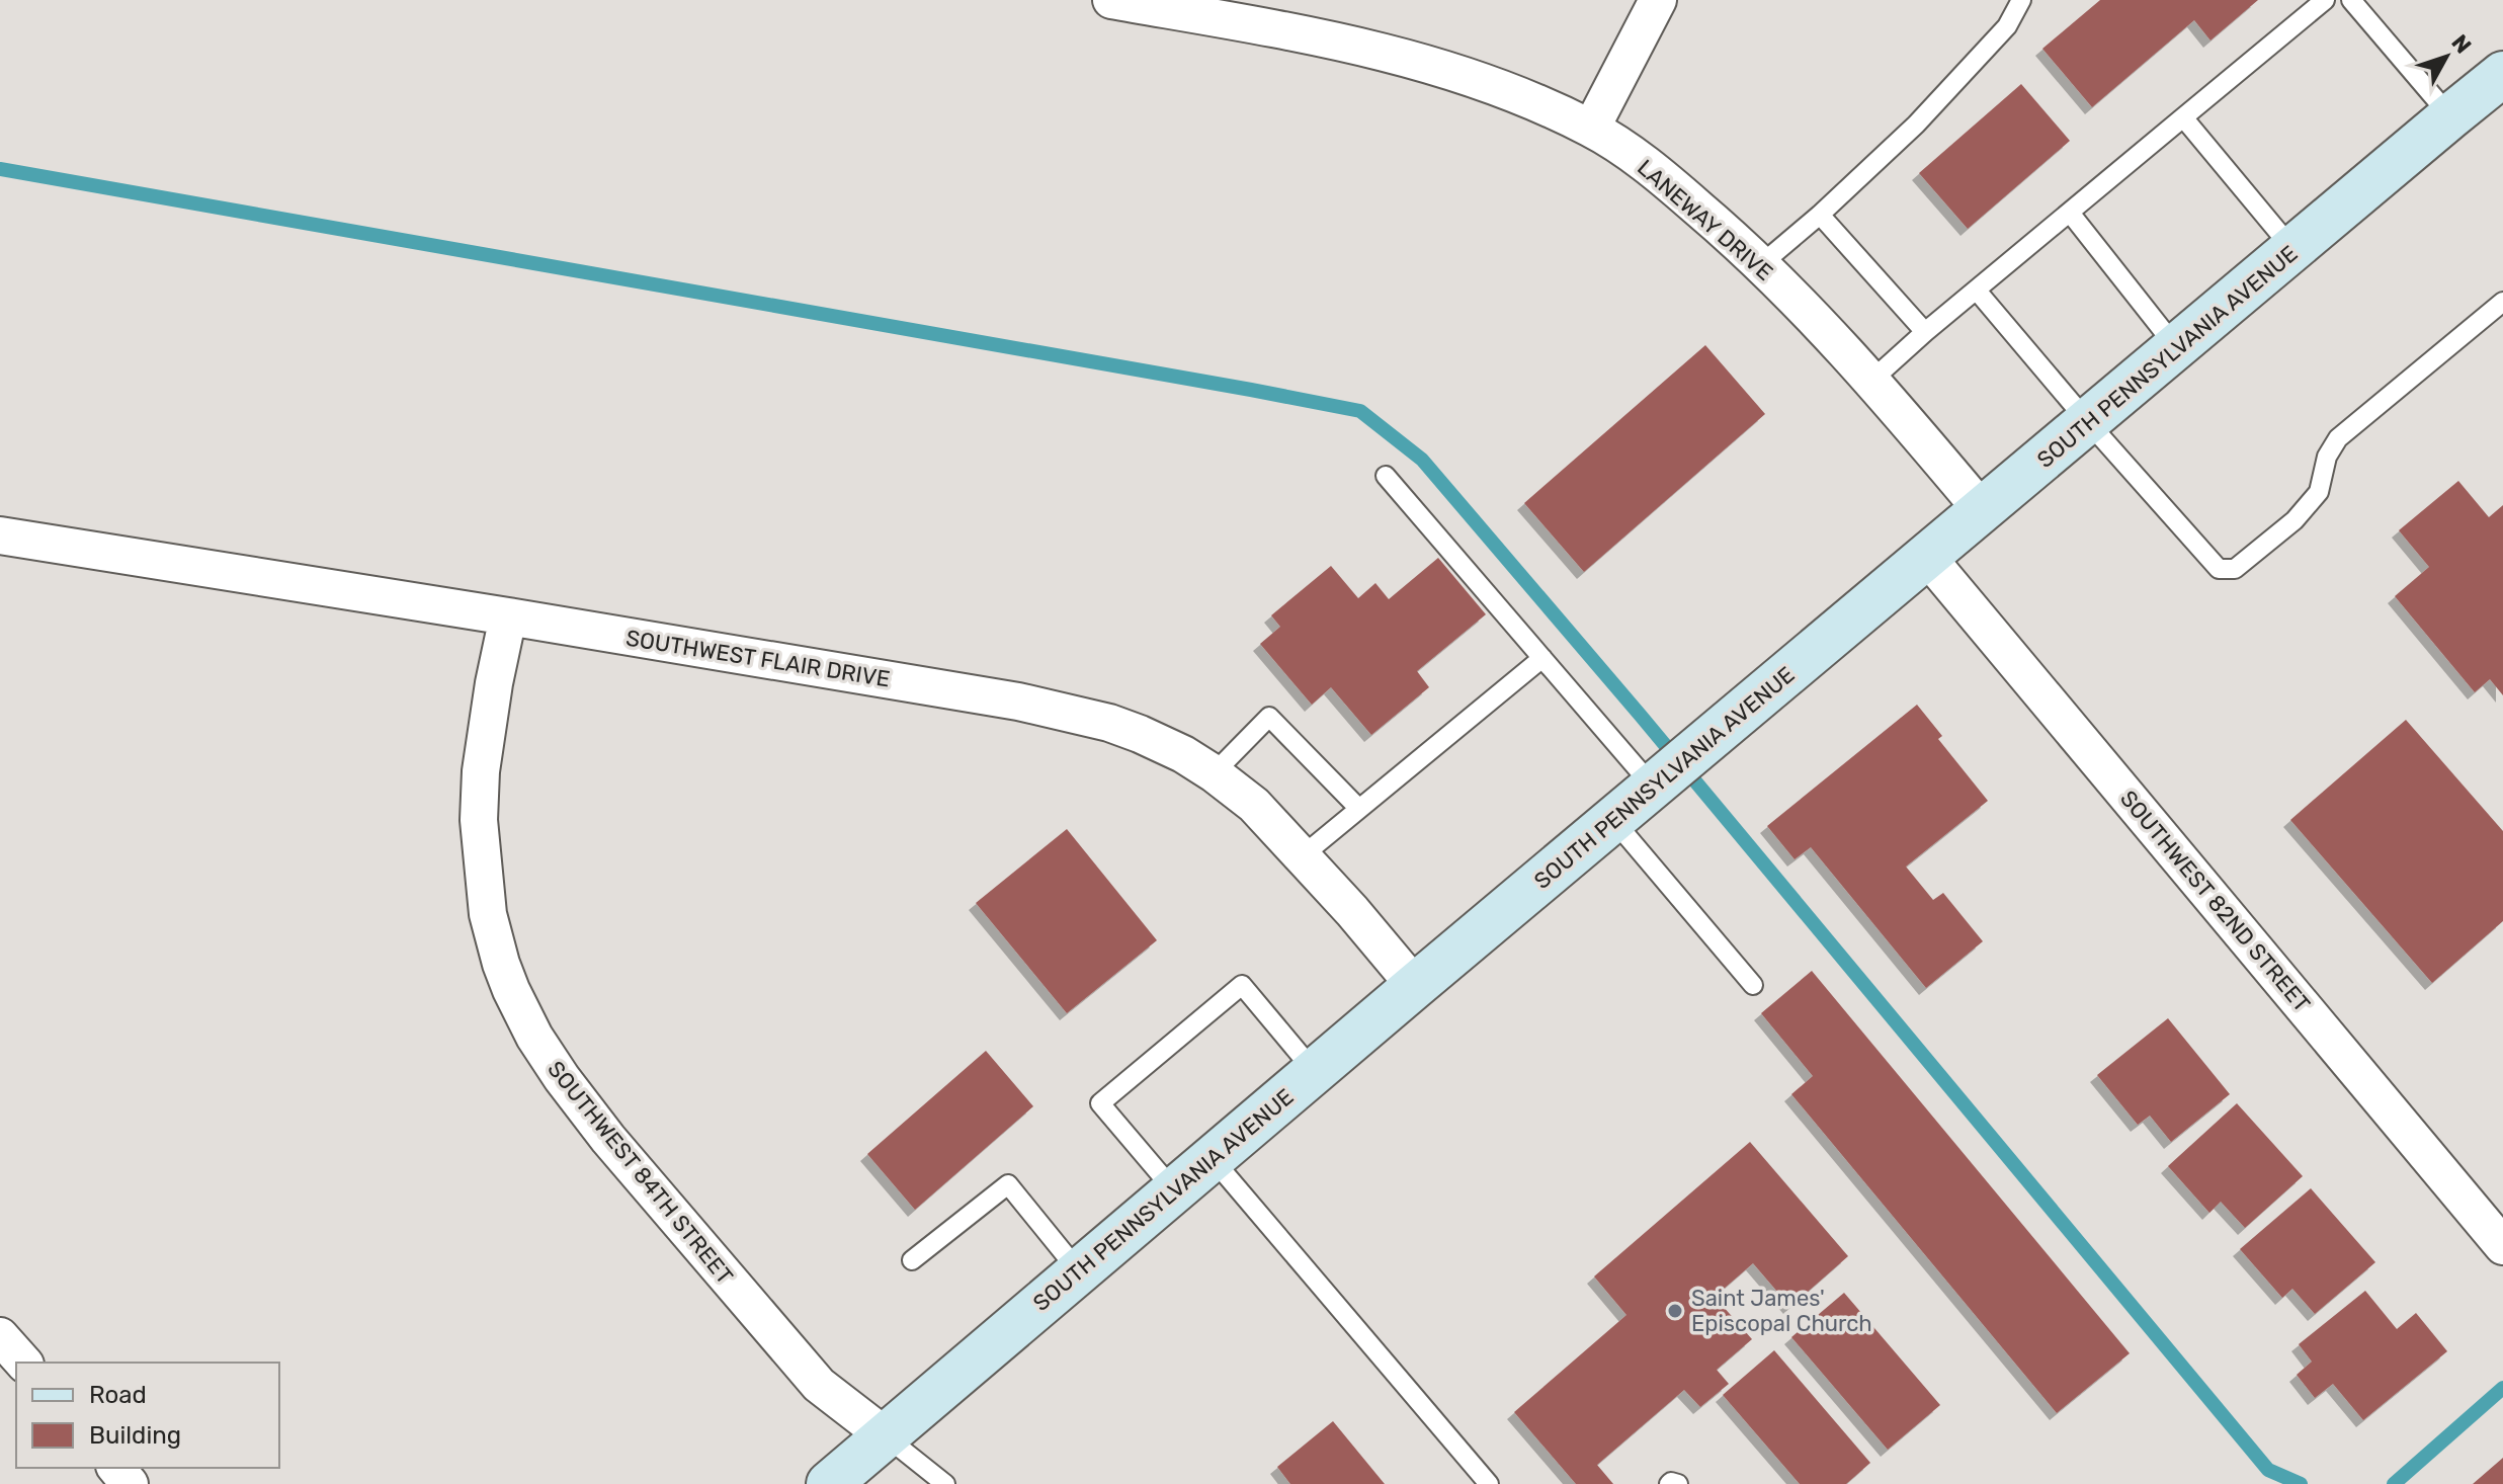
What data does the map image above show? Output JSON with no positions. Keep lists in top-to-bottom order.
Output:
{
  "streets": {
    "main road": ["SOUTH PENNSYLVANIA AVENUE"],
    "street": [
      "LANEWAY DRIVE",
      "SOUTHWEST FLAIR DRIVE",
      "SOUTHWEST 82ND STREET",
      "SOUTHWEST 84TH STREET"
    ]
  },
  "crossings": [
    ["LANEWAY DRIVE", "SOUTH PENNSYLVANIA AVENUE"],
    ["SOUTH PENNSYLVANIA AVENUE", "SOUTHWEST FLAIR DRIVE"],
    ["SOUTH PENNSYLVANIA AVENUE", "SOUTHWEST 82ND STREET"],
    ["SOUTH PENNSYLVANIA AVENUE", "SOUTHWEST 84TH STREET"],
    ["SOUTHWEST FLAIR DRIVE", "SOUTHWEST 84TH STREET"]
  ],
  "places": ["Saint James' Episcopal Church"],
  "legend": ["Road", "Building"],
  "north": "top right"
}
